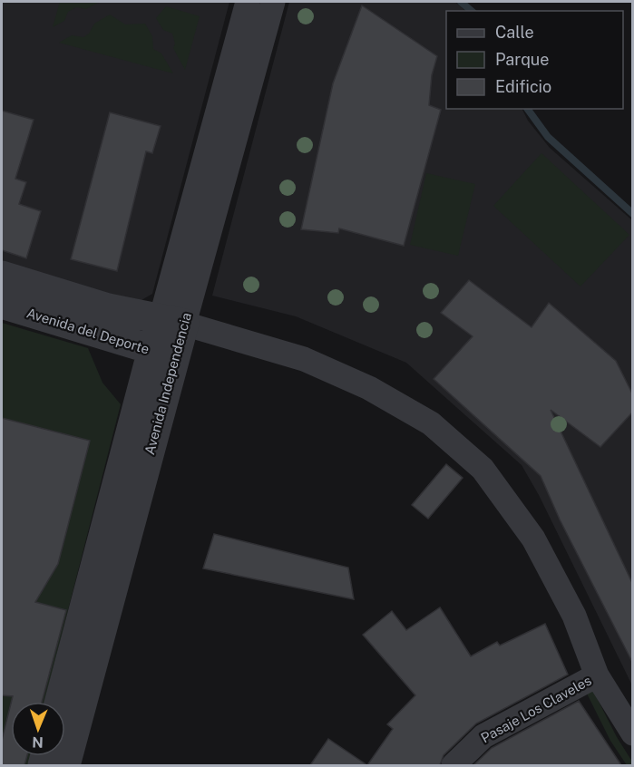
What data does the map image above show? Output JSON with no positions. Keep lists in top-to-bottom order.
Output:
{
  "streets": {
    "street": ["Avenida del Deporte", "Avenida Independencia", "Pasaje Los Claveles"]
  },
  "crossings": [
    ["Avenida del Deporte", "Avenida Independencia"]
  ],
  "legend": ["Calle", "Parque", "Edificio"],
  "north": "bottom"
}
